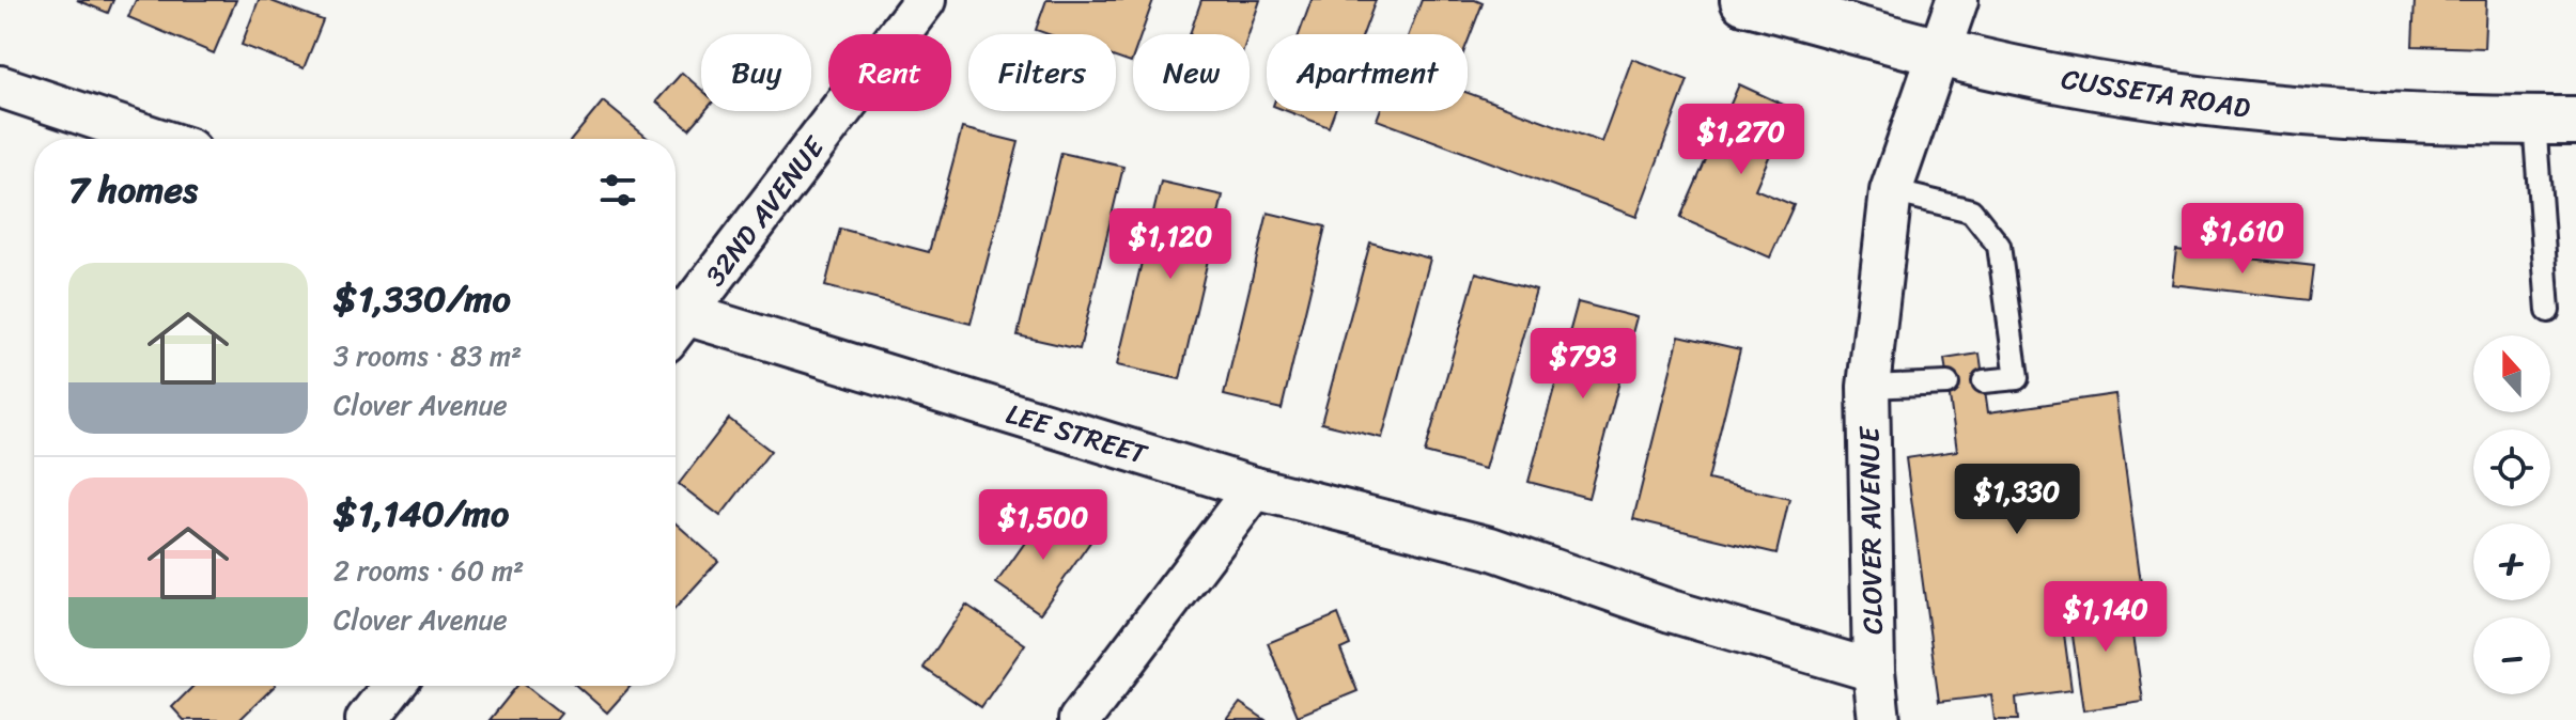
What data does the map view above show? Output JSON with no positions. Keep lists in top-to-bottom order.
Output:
{
  "streets": {
    "street": [
      "CUSSETA ROAD",
      "32ND AVENUE",
      "LEE STREET",
      "CLOVER AVENUE"
    ]
  },
  "crossings": [
    ["CUSSETA ROAD", "CLOVER AVENUE"],
    ["LEE STREET", "CLOVER AVENUE"]
  ],
  "north": "top",
  "page": {
    "chip": [
      "Buy",
      "Rent",
      "Filters",
      "New",
      "Apartment"
    ],
    "price": [
      "$1,270",
      "$1,610",
      "$1,120",
      "$793",
      "$1,330",
      "$1,500",
      "$1,140"
    ],
    "heading": "7 homes",
    "list": [
      {
        "name": "$1,330/mo",
        "note": "3 rooms · 83 m² · Clover Avenue"
      },
      {
        "name": "$1,140/mo",
        "note": "2 rooms · 60 m² · Clover Avenue"
      }
    ],
    "map_buttons": ["+", "−"]
  }
}
